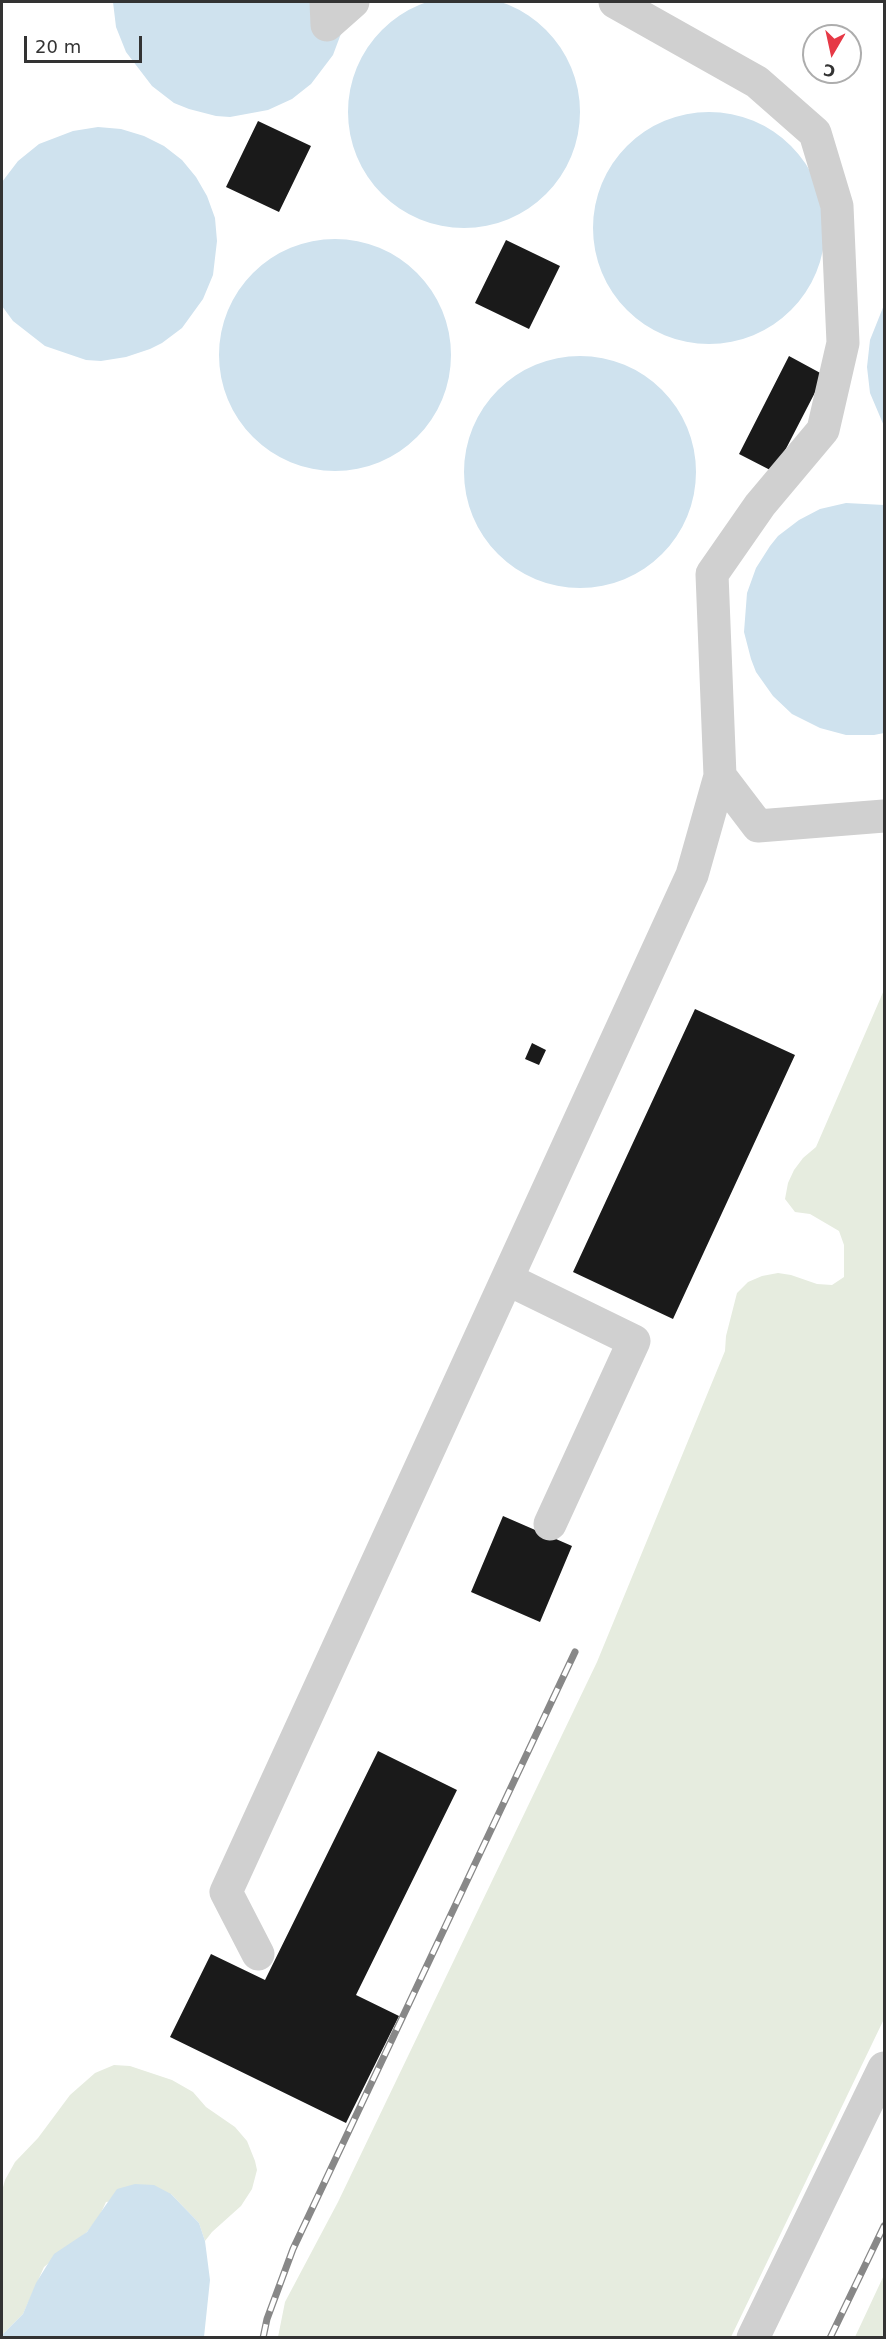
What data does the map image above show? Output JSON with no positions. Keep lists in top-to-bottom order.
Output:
{
  "scale_bar": "20 m",
  "north": "bottom"
}
